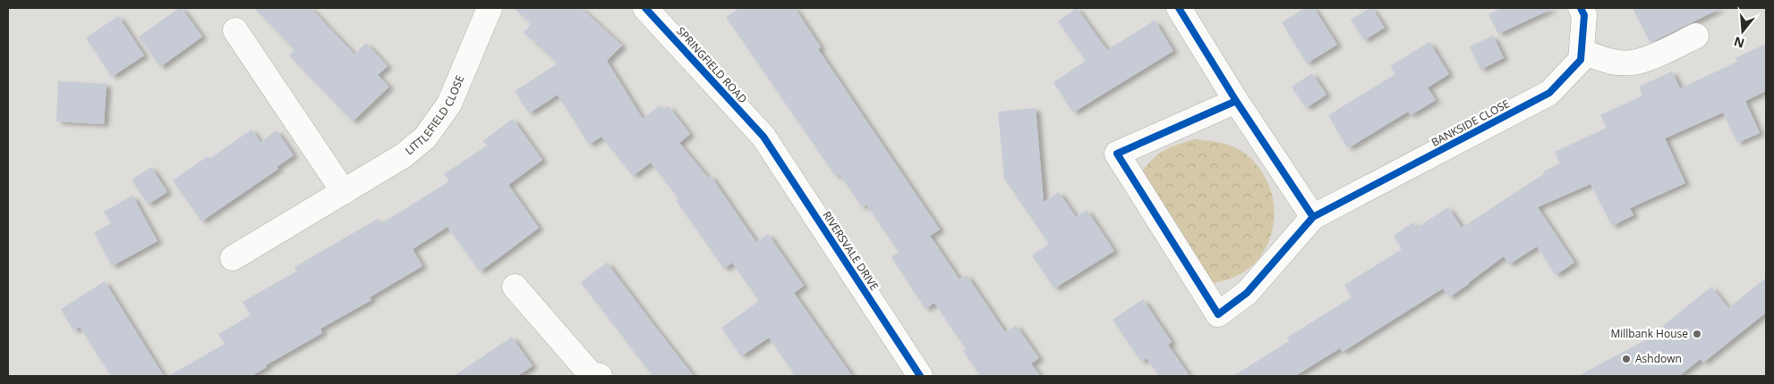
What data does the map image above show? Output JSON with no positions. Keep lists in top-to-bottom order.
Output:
{
  "streets": {
    "street": [
      "SPRINGFIELD ROAD",
      "LITTLEFIELD CLOSE",
      "BANKSIDE CLOSE",
      "RIVERSVALE DRIVE"
    ]
  },
  "crossings": [
    ["SPRINGFIELD ROAD", "RIVERSVALE DRIVE"]
  ],
  "places": ["Millbank House", "Ashdown"],
  "north": "bottom"
}
